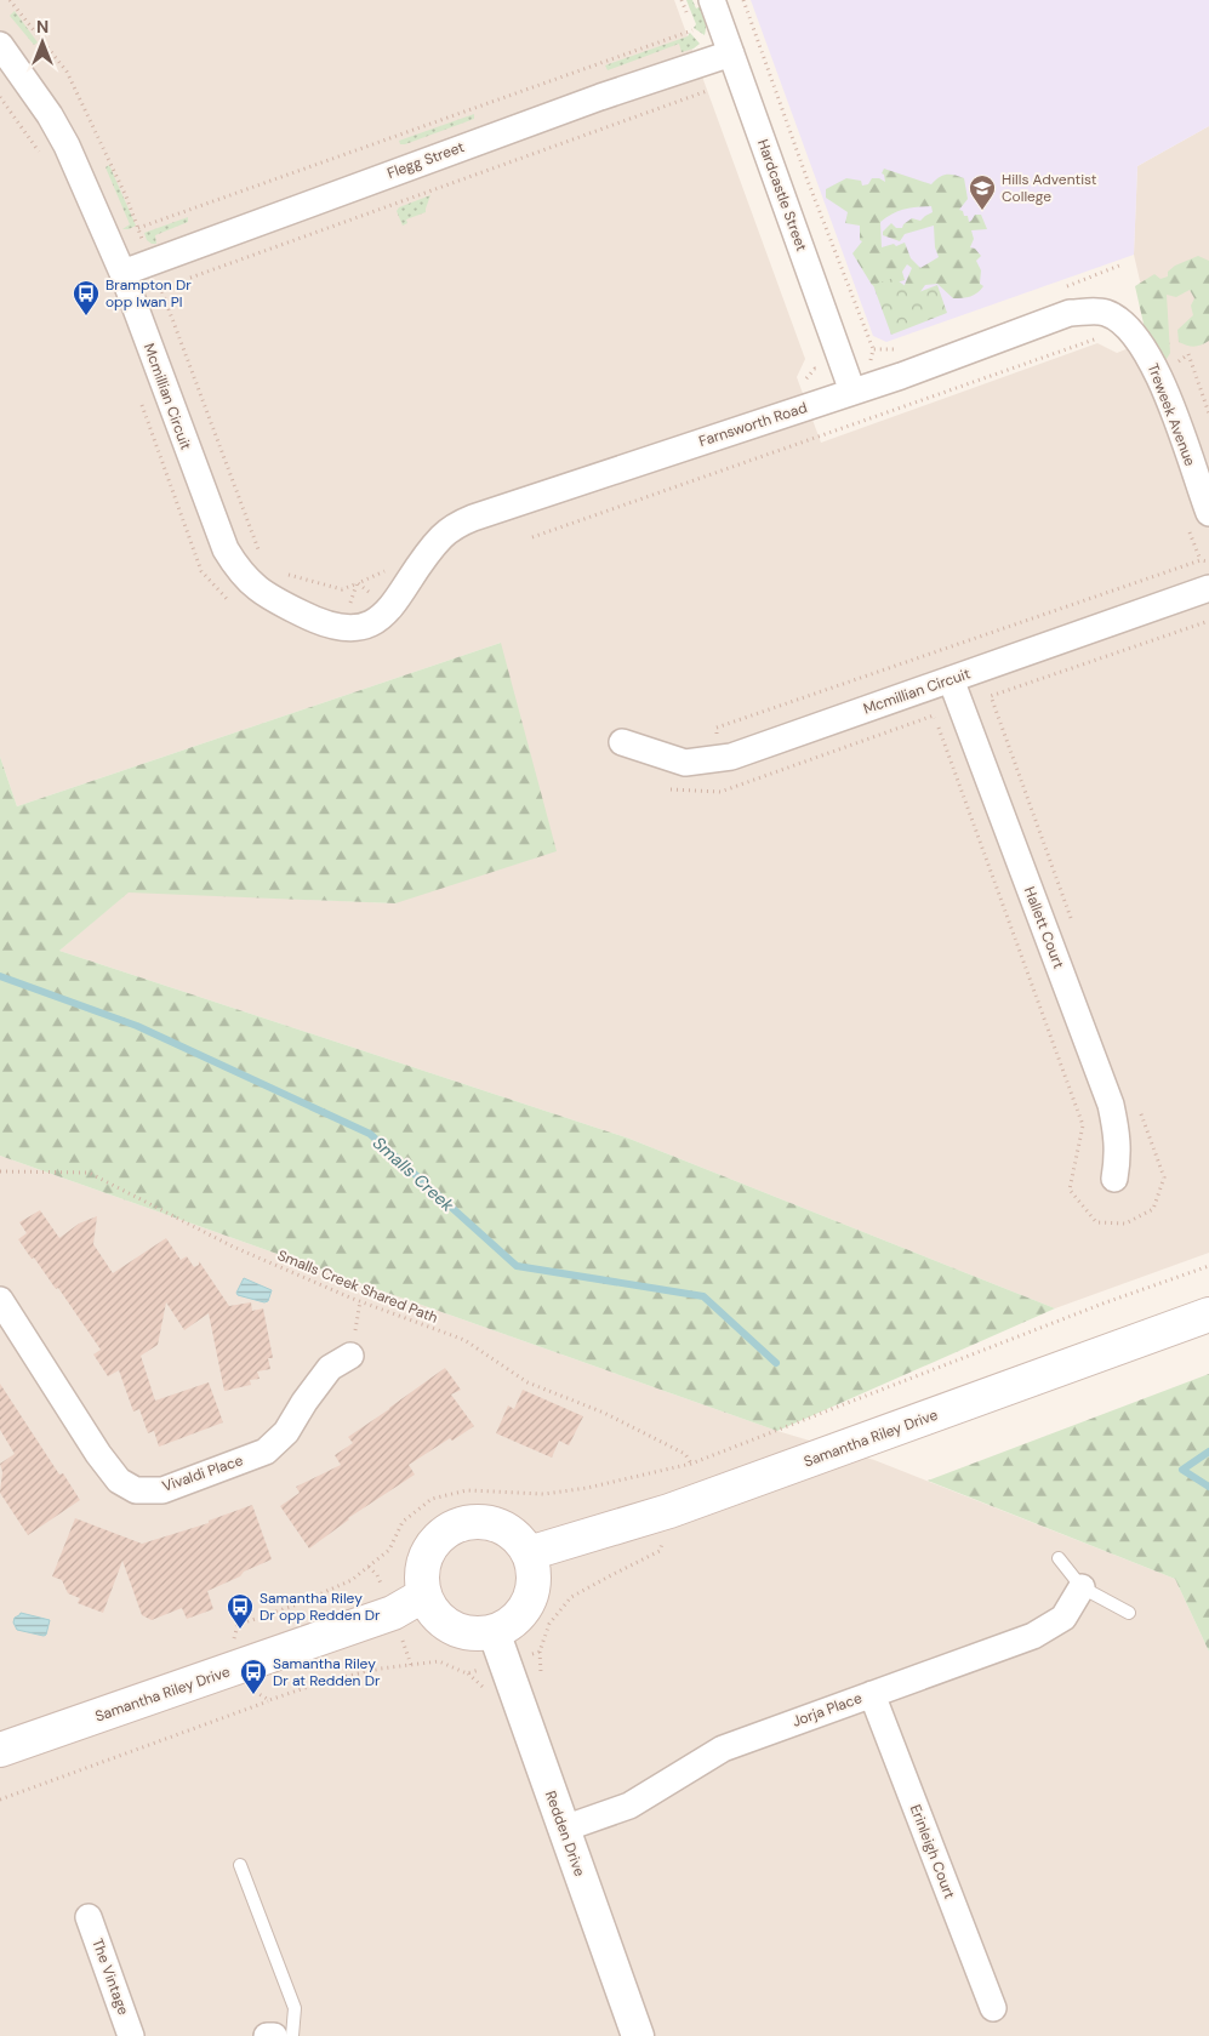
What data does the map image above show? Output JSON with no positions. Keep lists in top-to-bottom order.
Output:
{
  "streets": {
    "main road": ["Samantha Riley Drive"],
    "street": [
      "Flegg Street",
      "Hardcastle Street",
      "Mcmillian Circuit",
      "Treweek Avenue",
      "Farnsworth Road",
      "Hallett Court",
      "Vivaldi Place",
      "Jorja Place",
      "Redden Drive",
      "Erinleigh Court",
      "The Vintage"
    ],
    "path": ["Smalls Creek Shared Path"]
  },
  "crossings": [
    ["Flegg Street", "Hardcastle Street"],
    ["Flegg Street", "Mcmillian Circuit"],
    ["Hardcastle Street", "Farnsworth Road"],
    ["Mcmillian Circuit", "Farnsworth Road"],
    ["Mcmillian Circuit", "Hallett Court"],
    ["Treweek Avenue", "Farnsworth Road"],
    ["Samantha Riley Drive", "Redden Drive"],
    ["Jorja Place", "Redden Drive"],
    ["Jorja Place", "Erinleigh Court"]
  ],
  "water": ["Smalls Creek"],
  "places": {
    "school or university": ["Hills Adventist College"],
    "bus stop": ["Brampton Dr opp Iwan Pl", "Samantha Riley Dr opp Redden Dr", "Samantha Riley Dr at Redden Dr"]
  },
  "north": "top"
}
